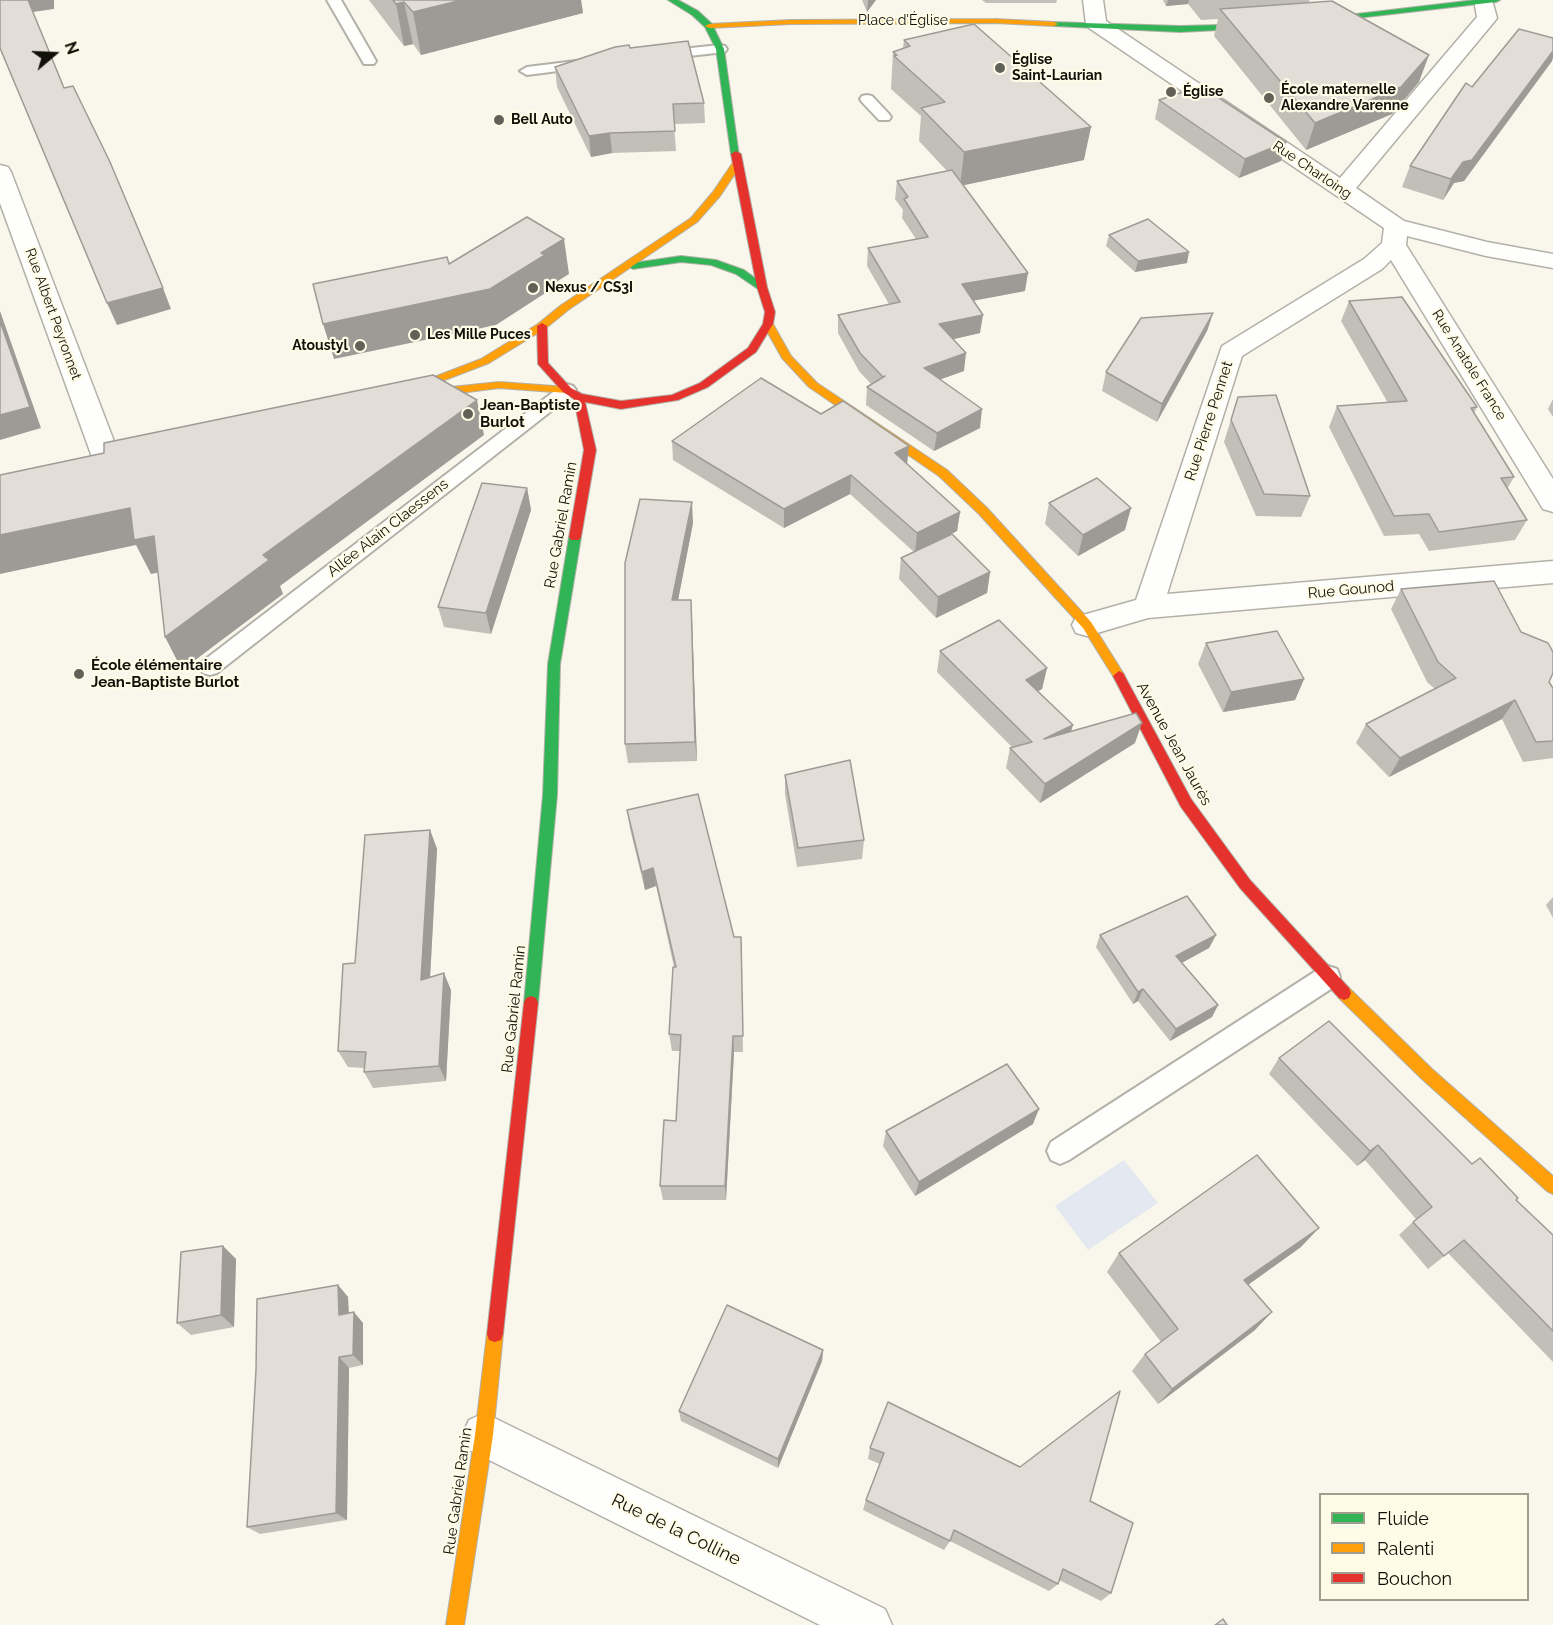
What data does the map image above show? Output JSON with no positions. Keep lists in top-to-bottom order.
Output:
{
  "streets": {
    "main road": ["Place d'Église", "Rue Gabriel Ramin", "Avenue Jean Jaurès"],
    "street": [
      "Rue Charloing",
      "Rue Albert Peyronnet",
      "Rue Anatole France",
      "Rue Pierre Pennet",
      "Rue Gounod",
      "Rue de la Colline"
    ],
    "lane": ["Allée Alain Claessens"]
  },
  "crossings": [
    ["Place d'Église", "Rue Charloing"],
    ["Rue Charloing", "Rue Anatole France"],
    ["Rue Charloing", "Rue Pierre Pennet"],
    ["Rue Anatole France", "Rue Pierre Pennet"],
    ["Rue Pierre Pennet", "Rue Gounod"],
    ["Rue Gabriel Ramin", "Allée Alain Claessens"],
    ["Rue Gabriel Ramin", "Avenue Jean Jaurès"],
    ["Rue Gabriel Ramin", "Rue de la Colline"],
    ["Allée Alain Claessens", "Avenue Jean Jaurès"],
    ["Rue Gounod", "Avenue Jean Jaurès"]
  ],
  "places": [
    "Église Saint-Laurian",
    "Église",
    "École maternelle Alexandre Varenne",
    "Bell Auto",
    "Nexus / CS3I",
    "Les Mille Puces",
    "Atoustyl",
    "Jean-Baptiste Burlot",
    "École élémentaire Jean-Baptiste Burlot"
  ],
  "legend": ["Fluide", "Ralenti", "Bouchon"],
  "north": "right"
}
